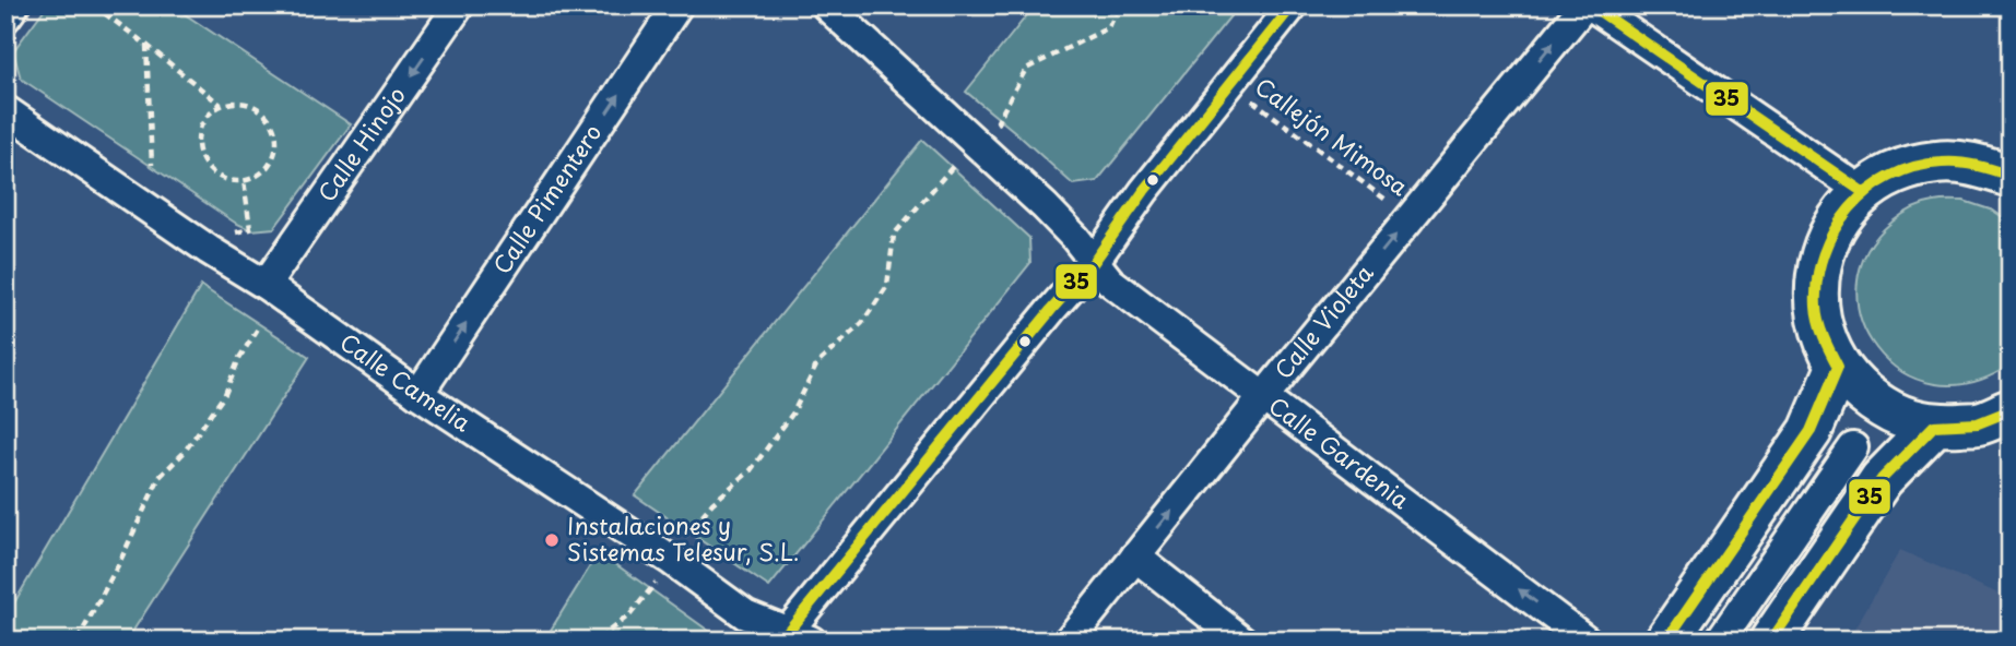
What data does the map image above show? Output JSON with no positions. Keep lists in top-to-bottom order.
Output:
{
  "streets": {
    "street": [
      "Calle Hinojo",
      "Calle Pimentero",
      "Calle Violeta",
      "Calle Camelia",
      "Calle Gardenia"
    ],
    "path": ["Callejón Mimosa"]
  },
  "crossings": [
    ["Callejón Mimosa", "Calle Violeta"],
    ["Calle Hinojo", "Calle Camelia"],
    ["Calle Pimentero", "Calle Camelia"],
    ["Calle Violeta", "Calle Gardenia"]
  ],
  "one_way": ["Calle Hinojo", "Calle Pimentero"],
  "places": ["Instalaciones y Sistemas Telesur, S.L."],
  "lines": ["transit line 35"]
}
